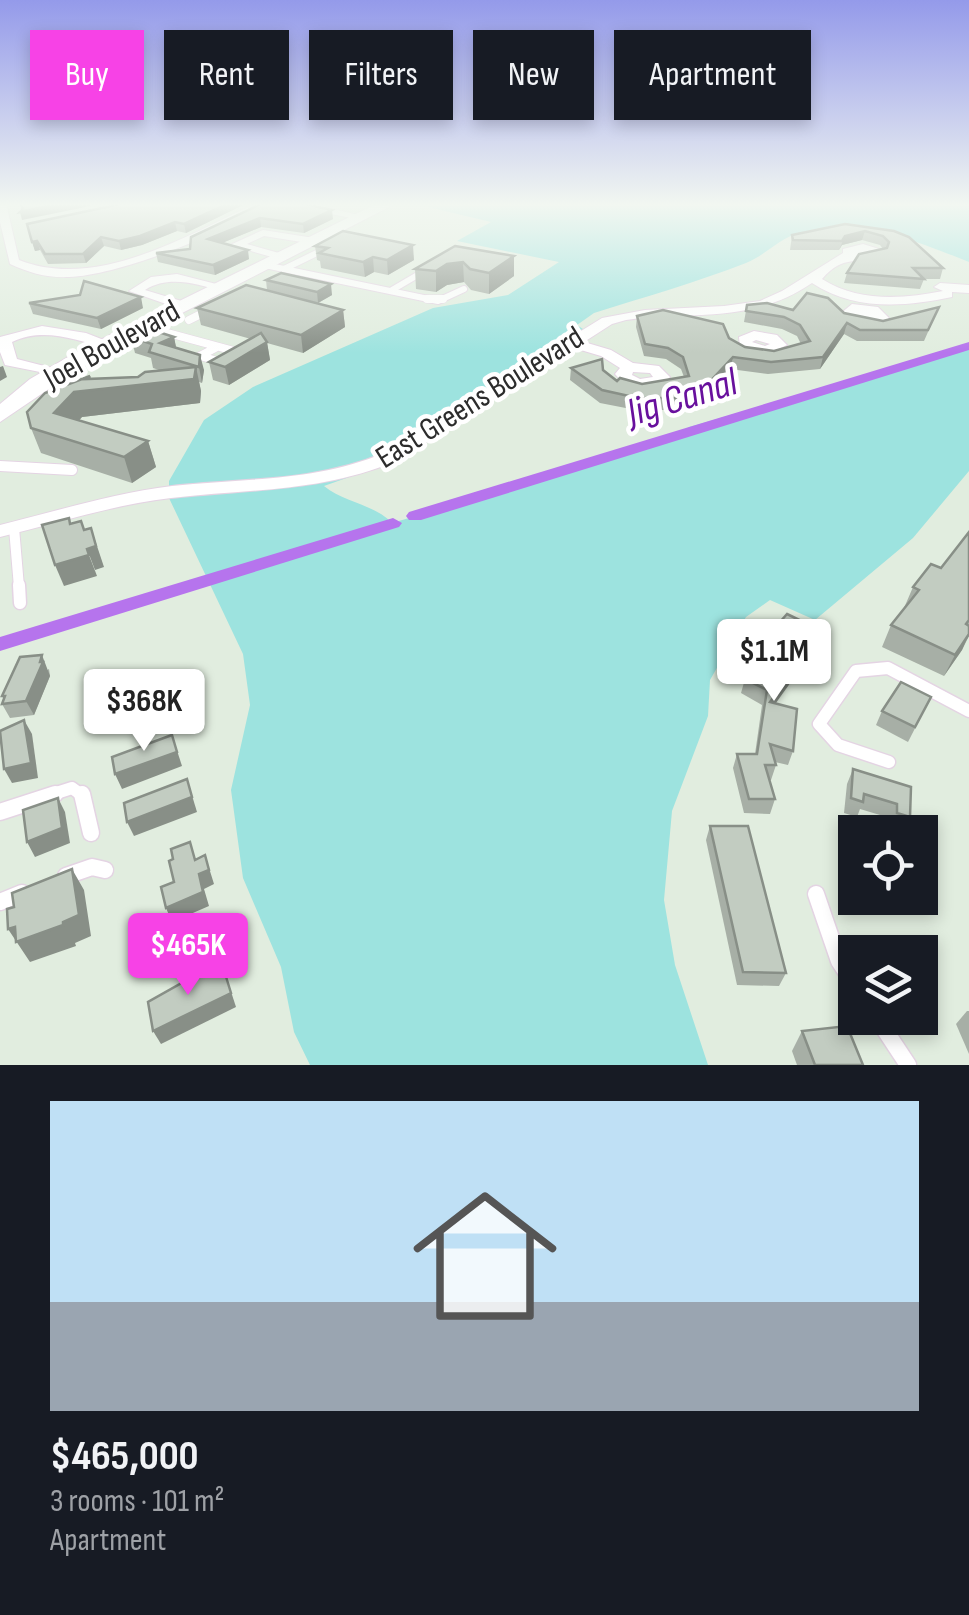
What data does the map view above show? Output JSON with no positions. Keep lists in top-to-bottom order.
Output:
{
  "streets": {
    "main road": ["Joel Boulevard"],
    "street": ["East Greens Boulevard"]
  },
  "water": ["Jig Canal"],
  "page": {
    "chip": [
      "Buy",
      "Rent",
      "Filters",
      "New",
      "Apartment"
    ],
    "price": ["$1.1M", "$368K", "$465K"],
    "list": [
      {
        "name": "$465,000",
        "note": "3 rooms · 101 m² · Apartment"
      }
    ]
  }
}
